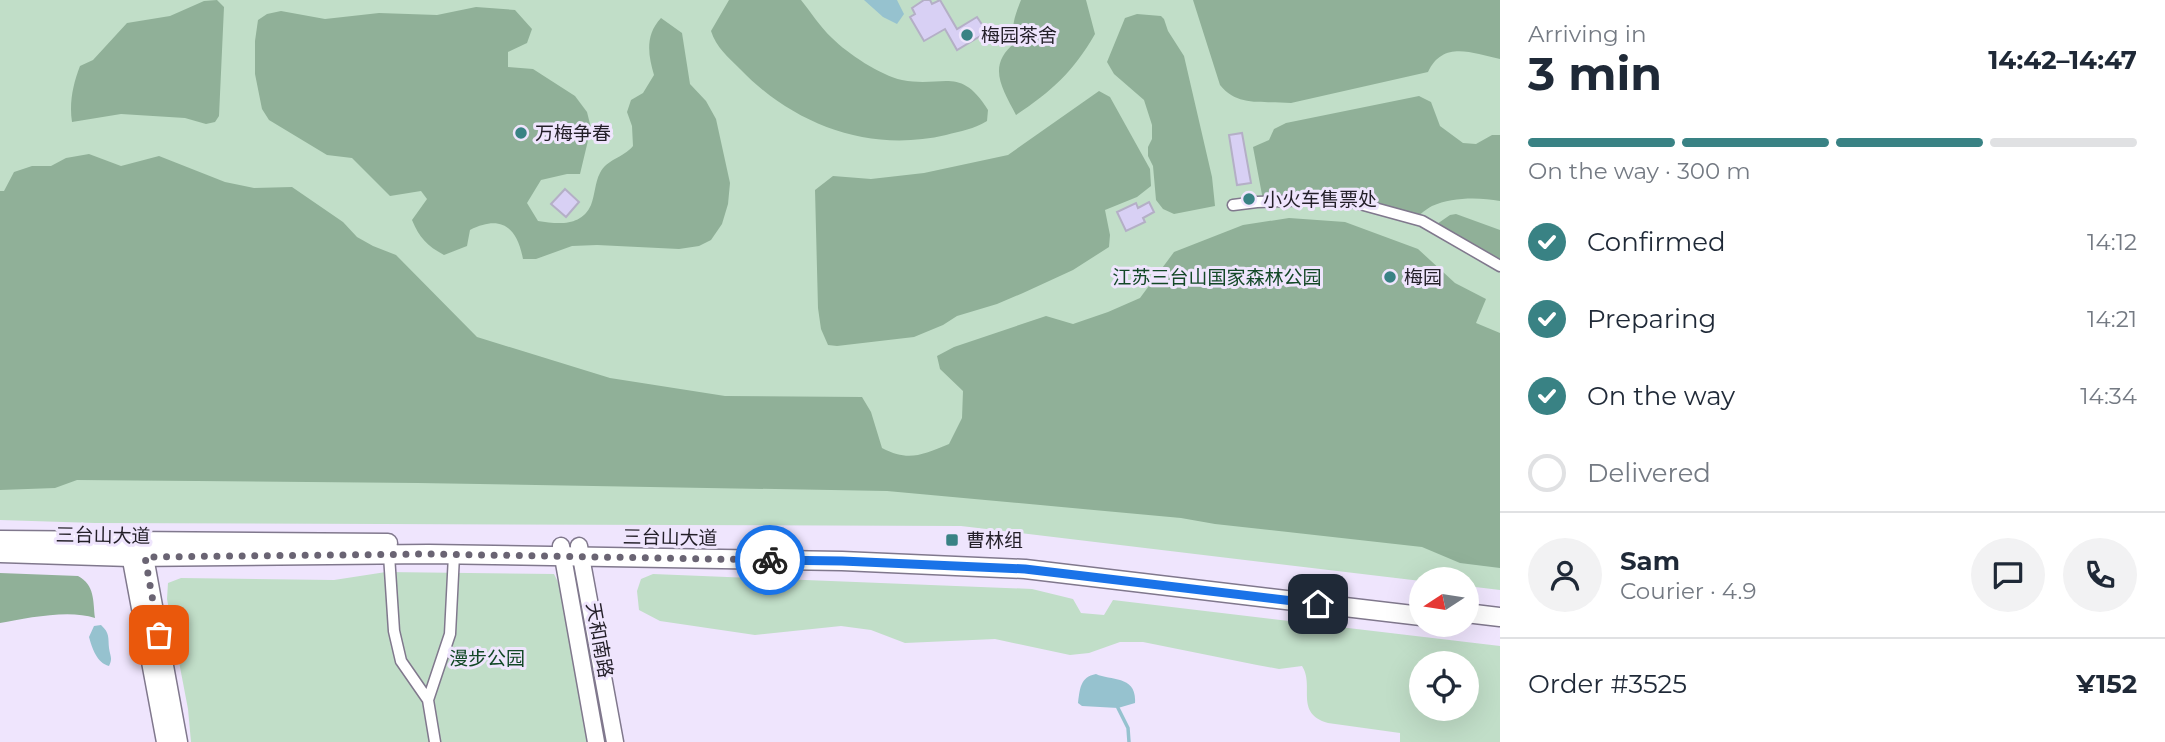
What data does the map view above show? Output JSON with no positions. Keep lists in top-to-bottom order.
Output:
{
  "streets": {
    "main road": ["三台山大道"],
    "street": ["天和南路"]
  },
  "crossings": [
    ["三台山大道", "天和南路"]
  ],
  "parks": ["江苏三台山国家森林公园", "漫步公园"],
  "places": {
    "other": [
      "梅园茶舍",
      "万梅争春",
      "小火车售票处",
      "梅园"
    ],
    "transit": ["曹林组"]
  },
  "north": "left",
  "page": {
    "heading": ["3 min", "Arriving in", "14:42–14:47"],
    "panel": [
      "Sam",
      "Courier · 4.9",
      "Order #3525",
      "¥152"
    ],
    "bar": "On the way · 300 m",
    "list": [
      ["Confirmed", "14:12"],
      ["Preparing", "14:21"],
      ["On the way", "14:34"],
      "Delivered"
    ]
  }
}
